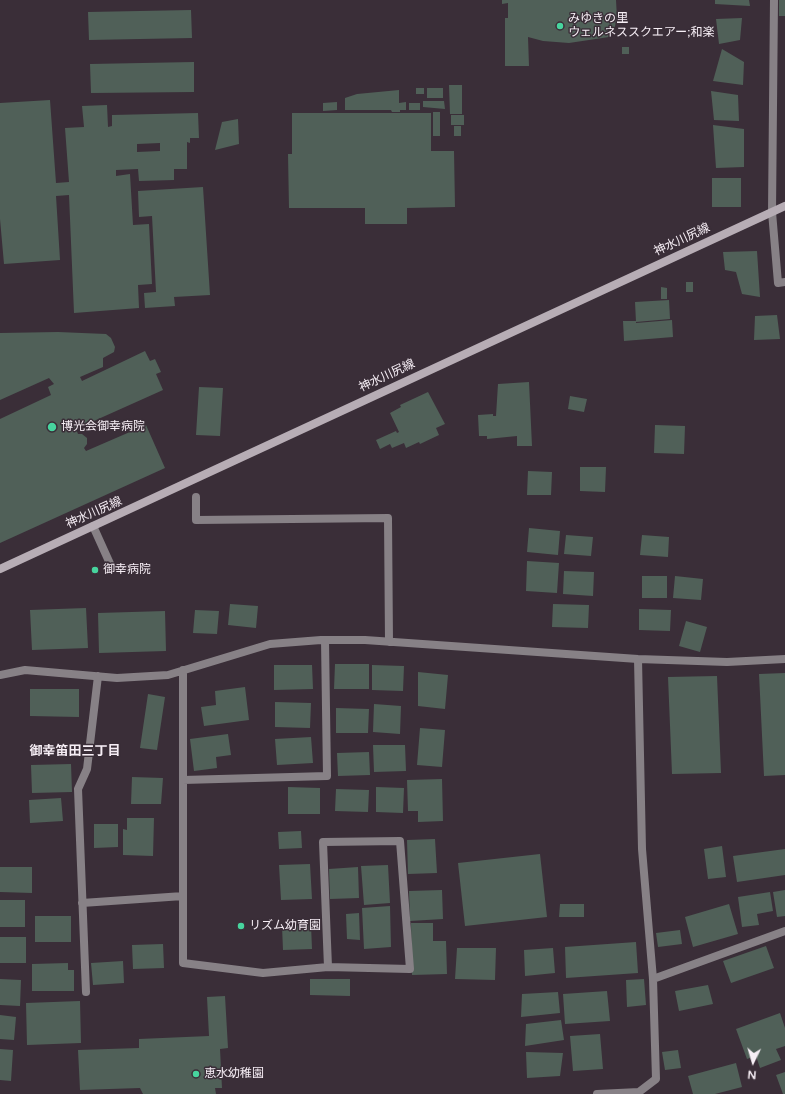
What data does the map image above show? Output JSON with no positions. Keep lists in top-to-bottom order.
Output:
{
  "streets": {
    "main road": ["神水川尻線"]
  },
  "districts": ["御幸笛田三丁目"],
  "places": [
    "みゆきの里 ウェルネススクエアー;和楽",
    "博光会御幸病院",
    "御幸病院",
    "リズム幼育園",
    "恵水幼稚園"
  ],
  "north": "bottom"
}
